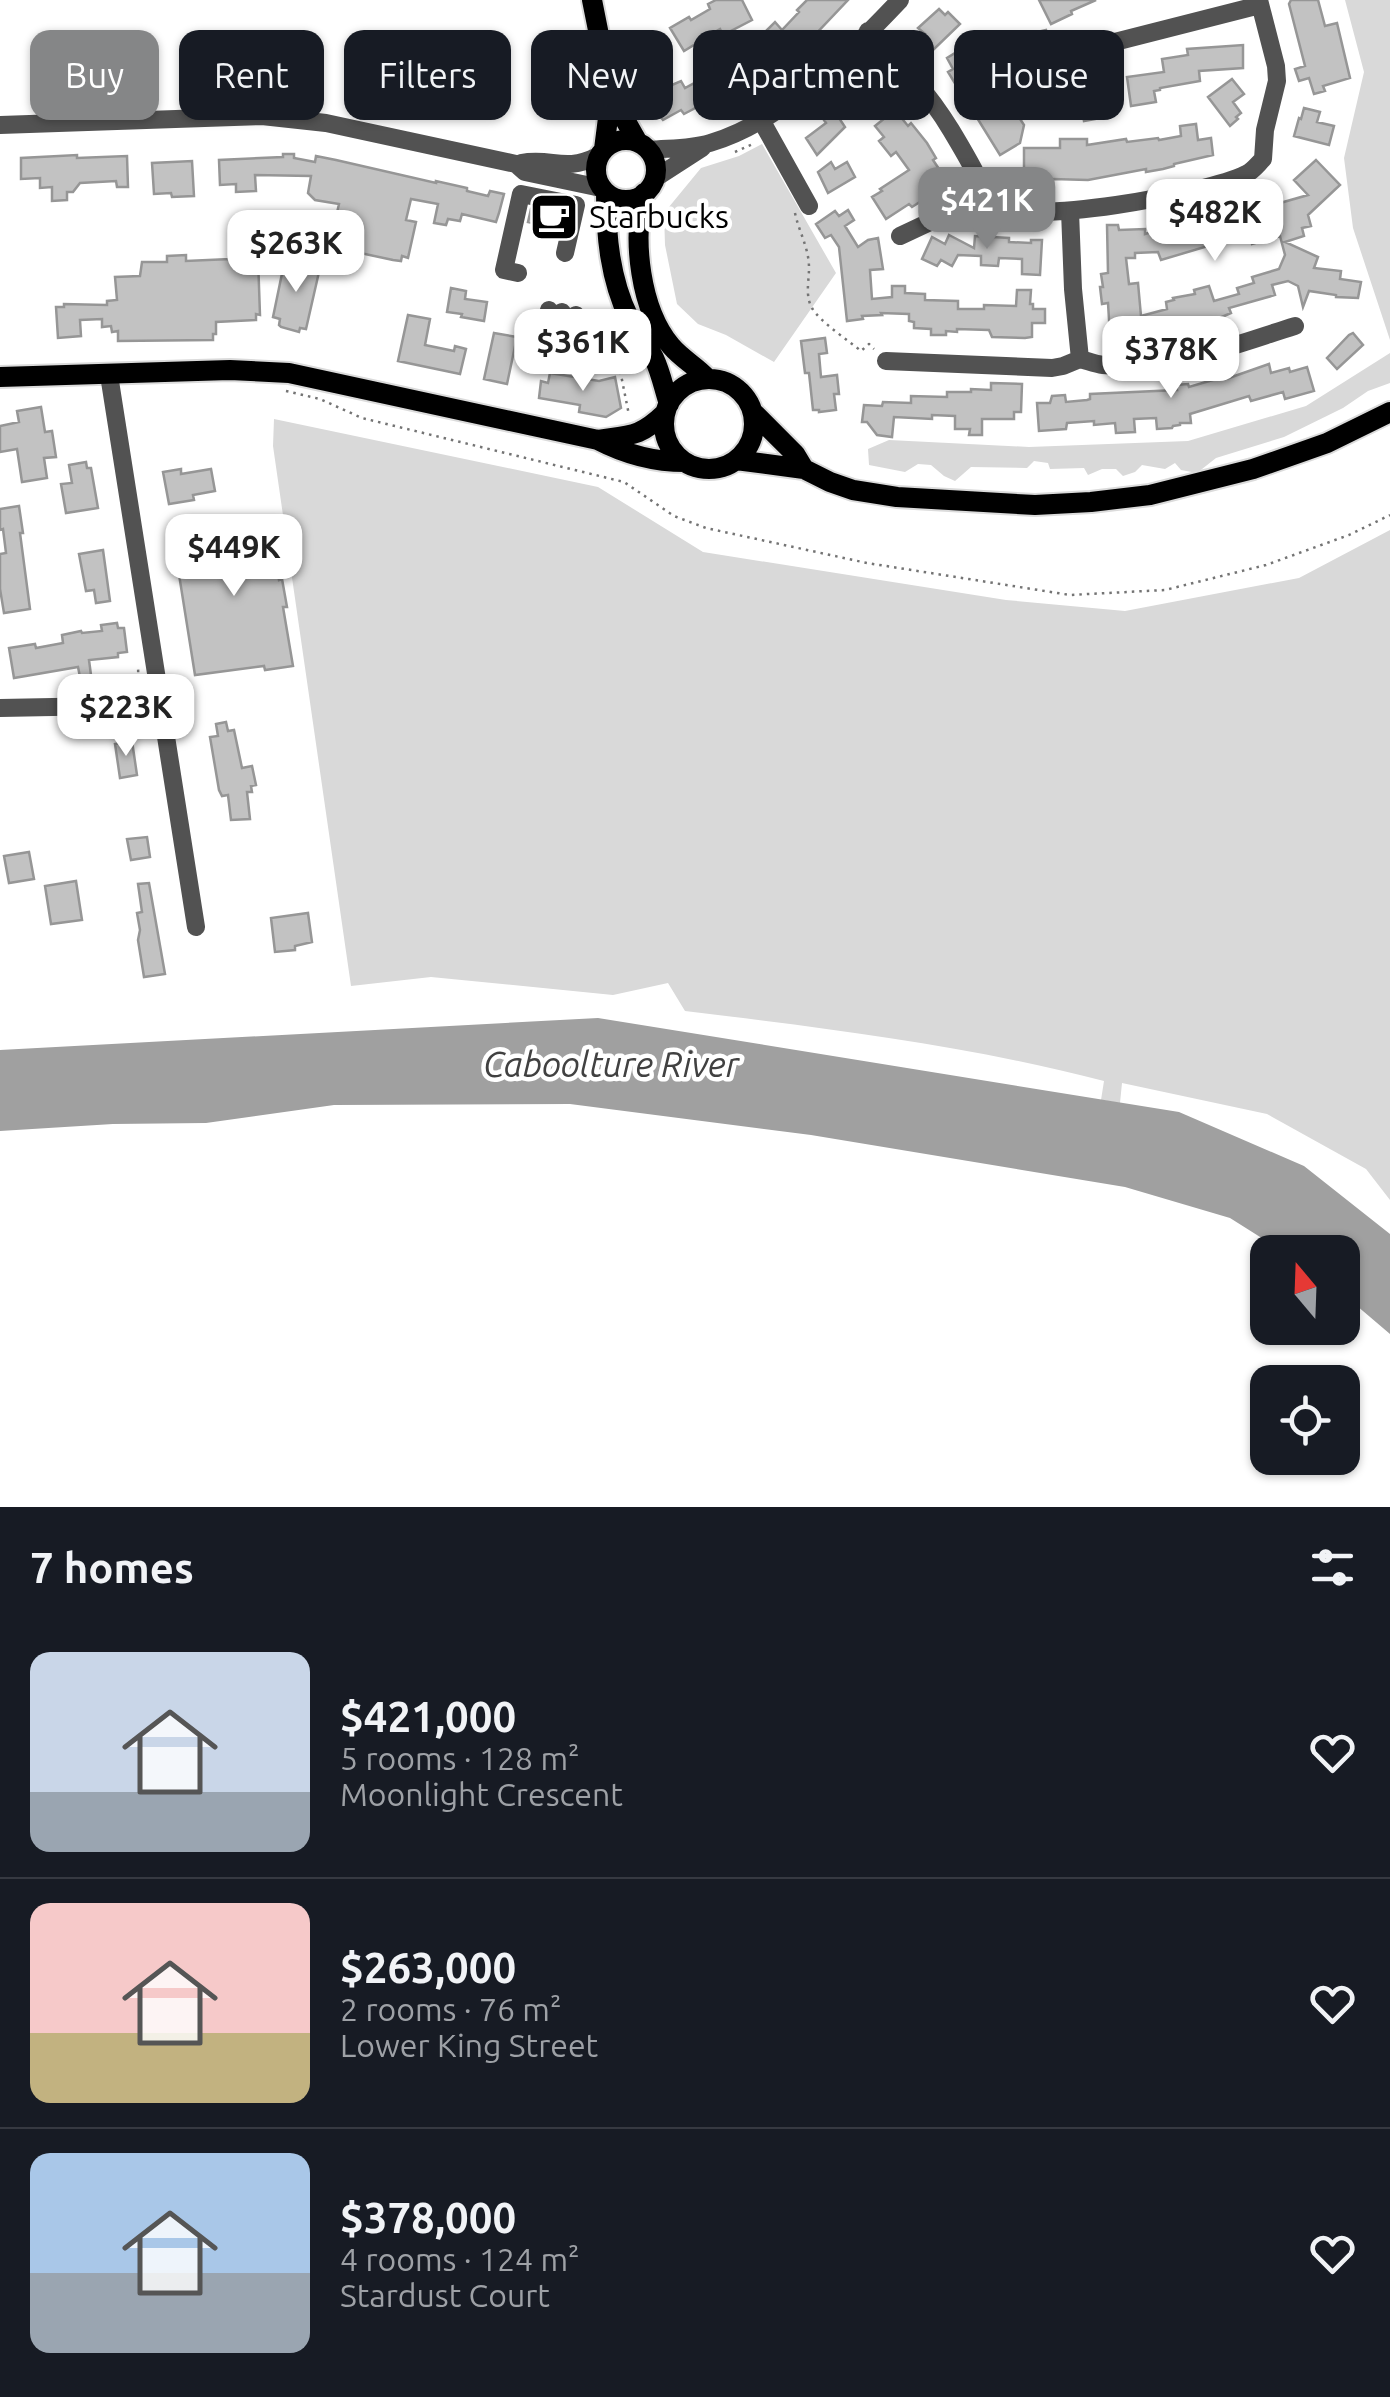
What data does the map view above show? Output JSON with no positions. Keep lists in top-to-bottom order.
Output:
{
  "water": ["Caboolture River"],
  "places": {
    "cafe": ["Starbucks"]
  },
  "north": "top",
  "page": {
    "chip": [
      "Buy",
      "Rent",
      "Filters",
      "New",
      "Apartment",
      "House"
    ],
    "price": [
      "$421K",
      "$482K",
      "$263K",
      "$361K",
      "$378K",
      "$449K",
      "$223K"
    ],
    "heading": "7 homes",
    "list": [
      {
        "name": "$421,000",
        "note": "5 rooms · 128 m² · Moonlight Crescent"
      },
      {
        "name": "$263,000",
        "note": "2 rooms · 76 m² · Lower King Street"
      },
      {
        "name": "$378,000",
        "note": "4 rooms · 124 m² · Stardust Court"
      }
    ]
  }
}
